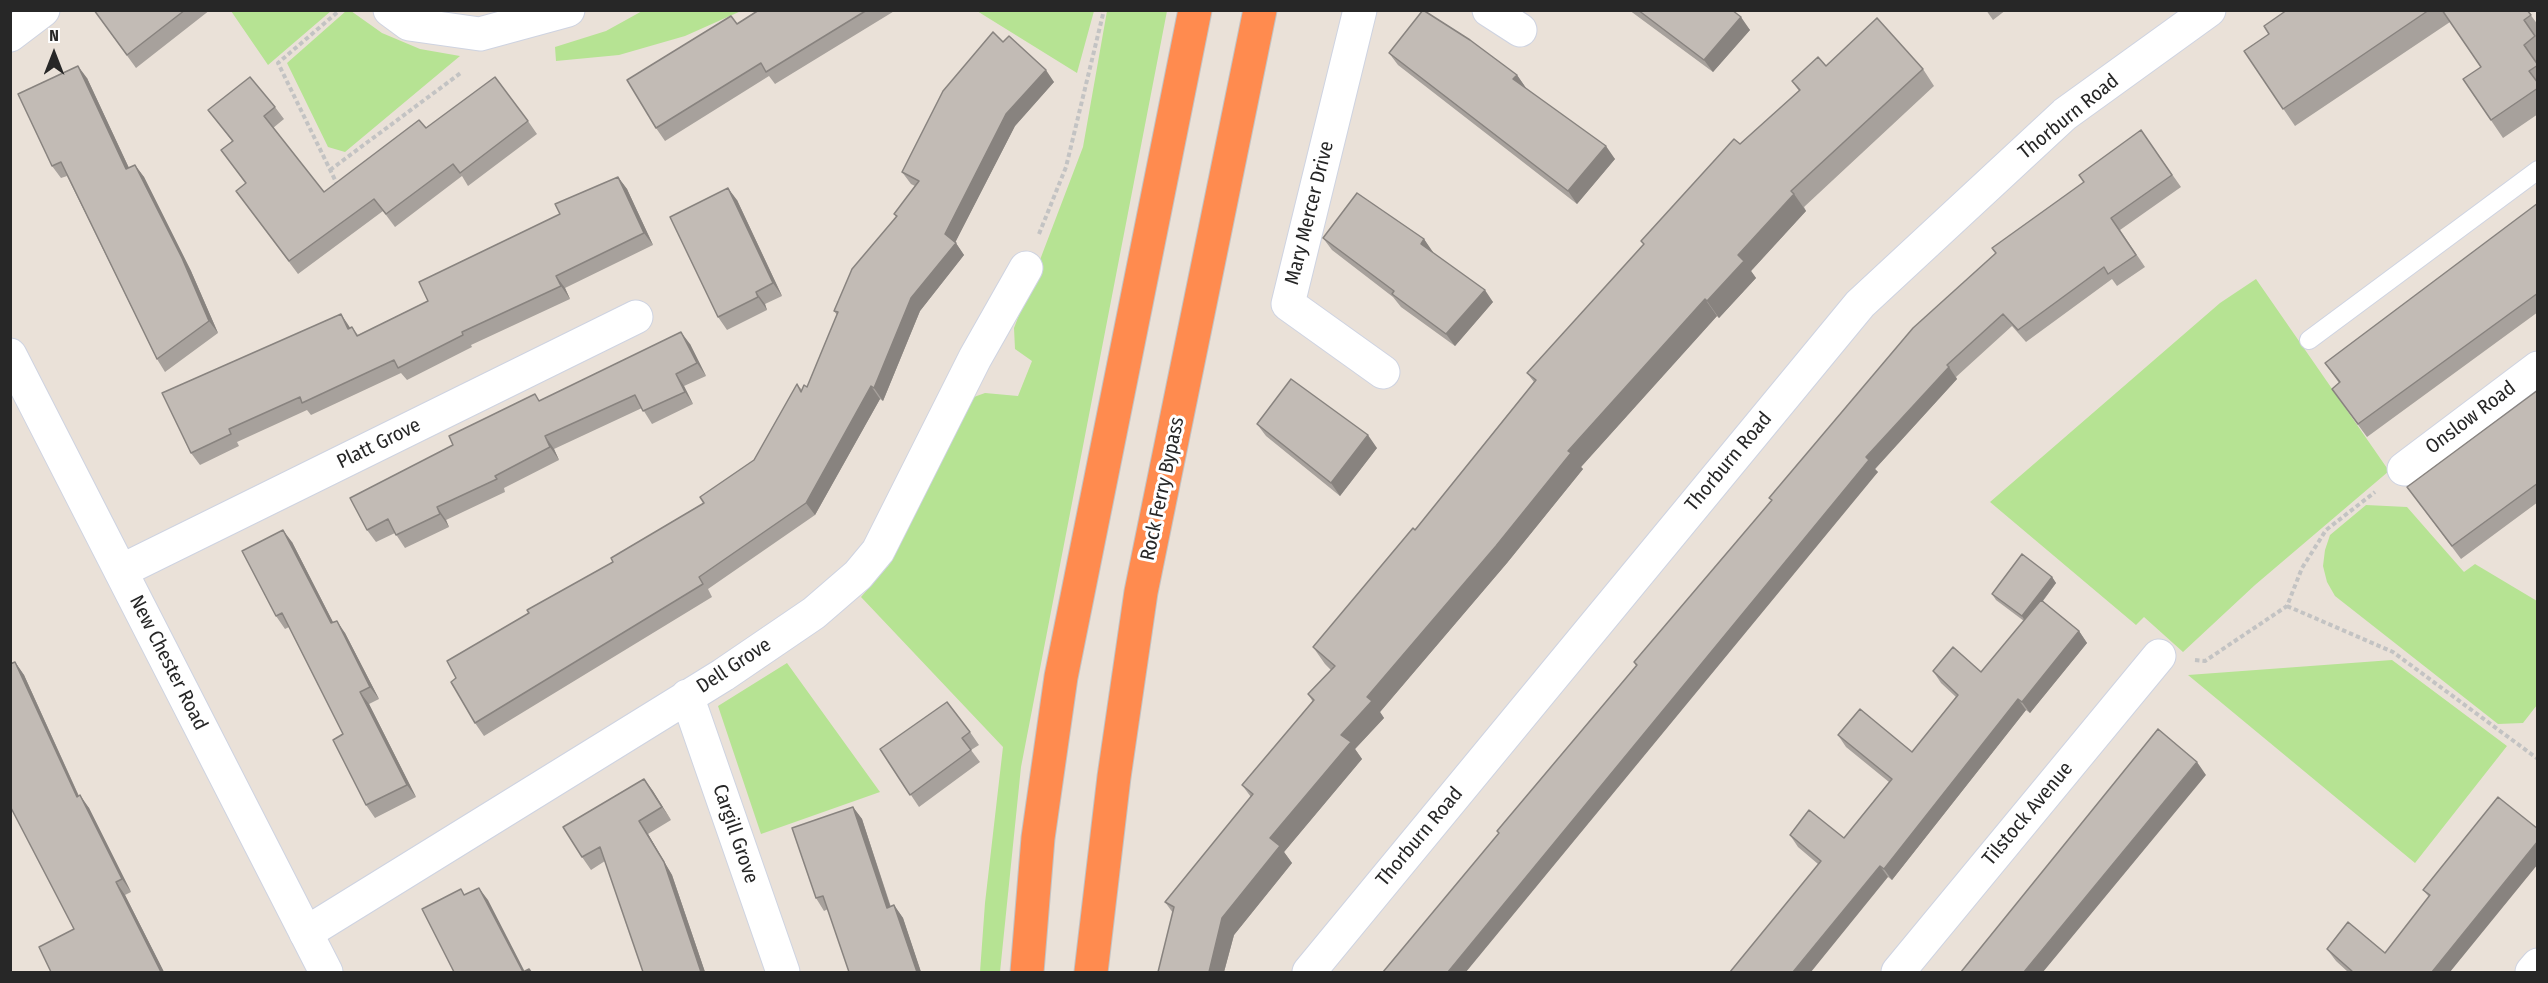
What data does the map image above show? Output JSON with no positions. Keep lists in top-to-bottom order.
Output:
{
  "streets": {
    "highway": ["Rock Ferry Bypass"],
    "street": [
      "Thorburn Road",
      "Mary Mercer Drive",
      "Onslow Road",
      "Platt Grove",
      "New Chester Road",
      "Dell Grove",
      "Tilstock Avenue",
      "Cargill Grove"
    ]
  },
  "crossings": [
    ["Platt Grove", "New Chester Road"],
    ["New Chester Road", "Dell Grove"],
    ["Dell Grove", "Cargill Grove"]
  ],
  "north": "top"
}
